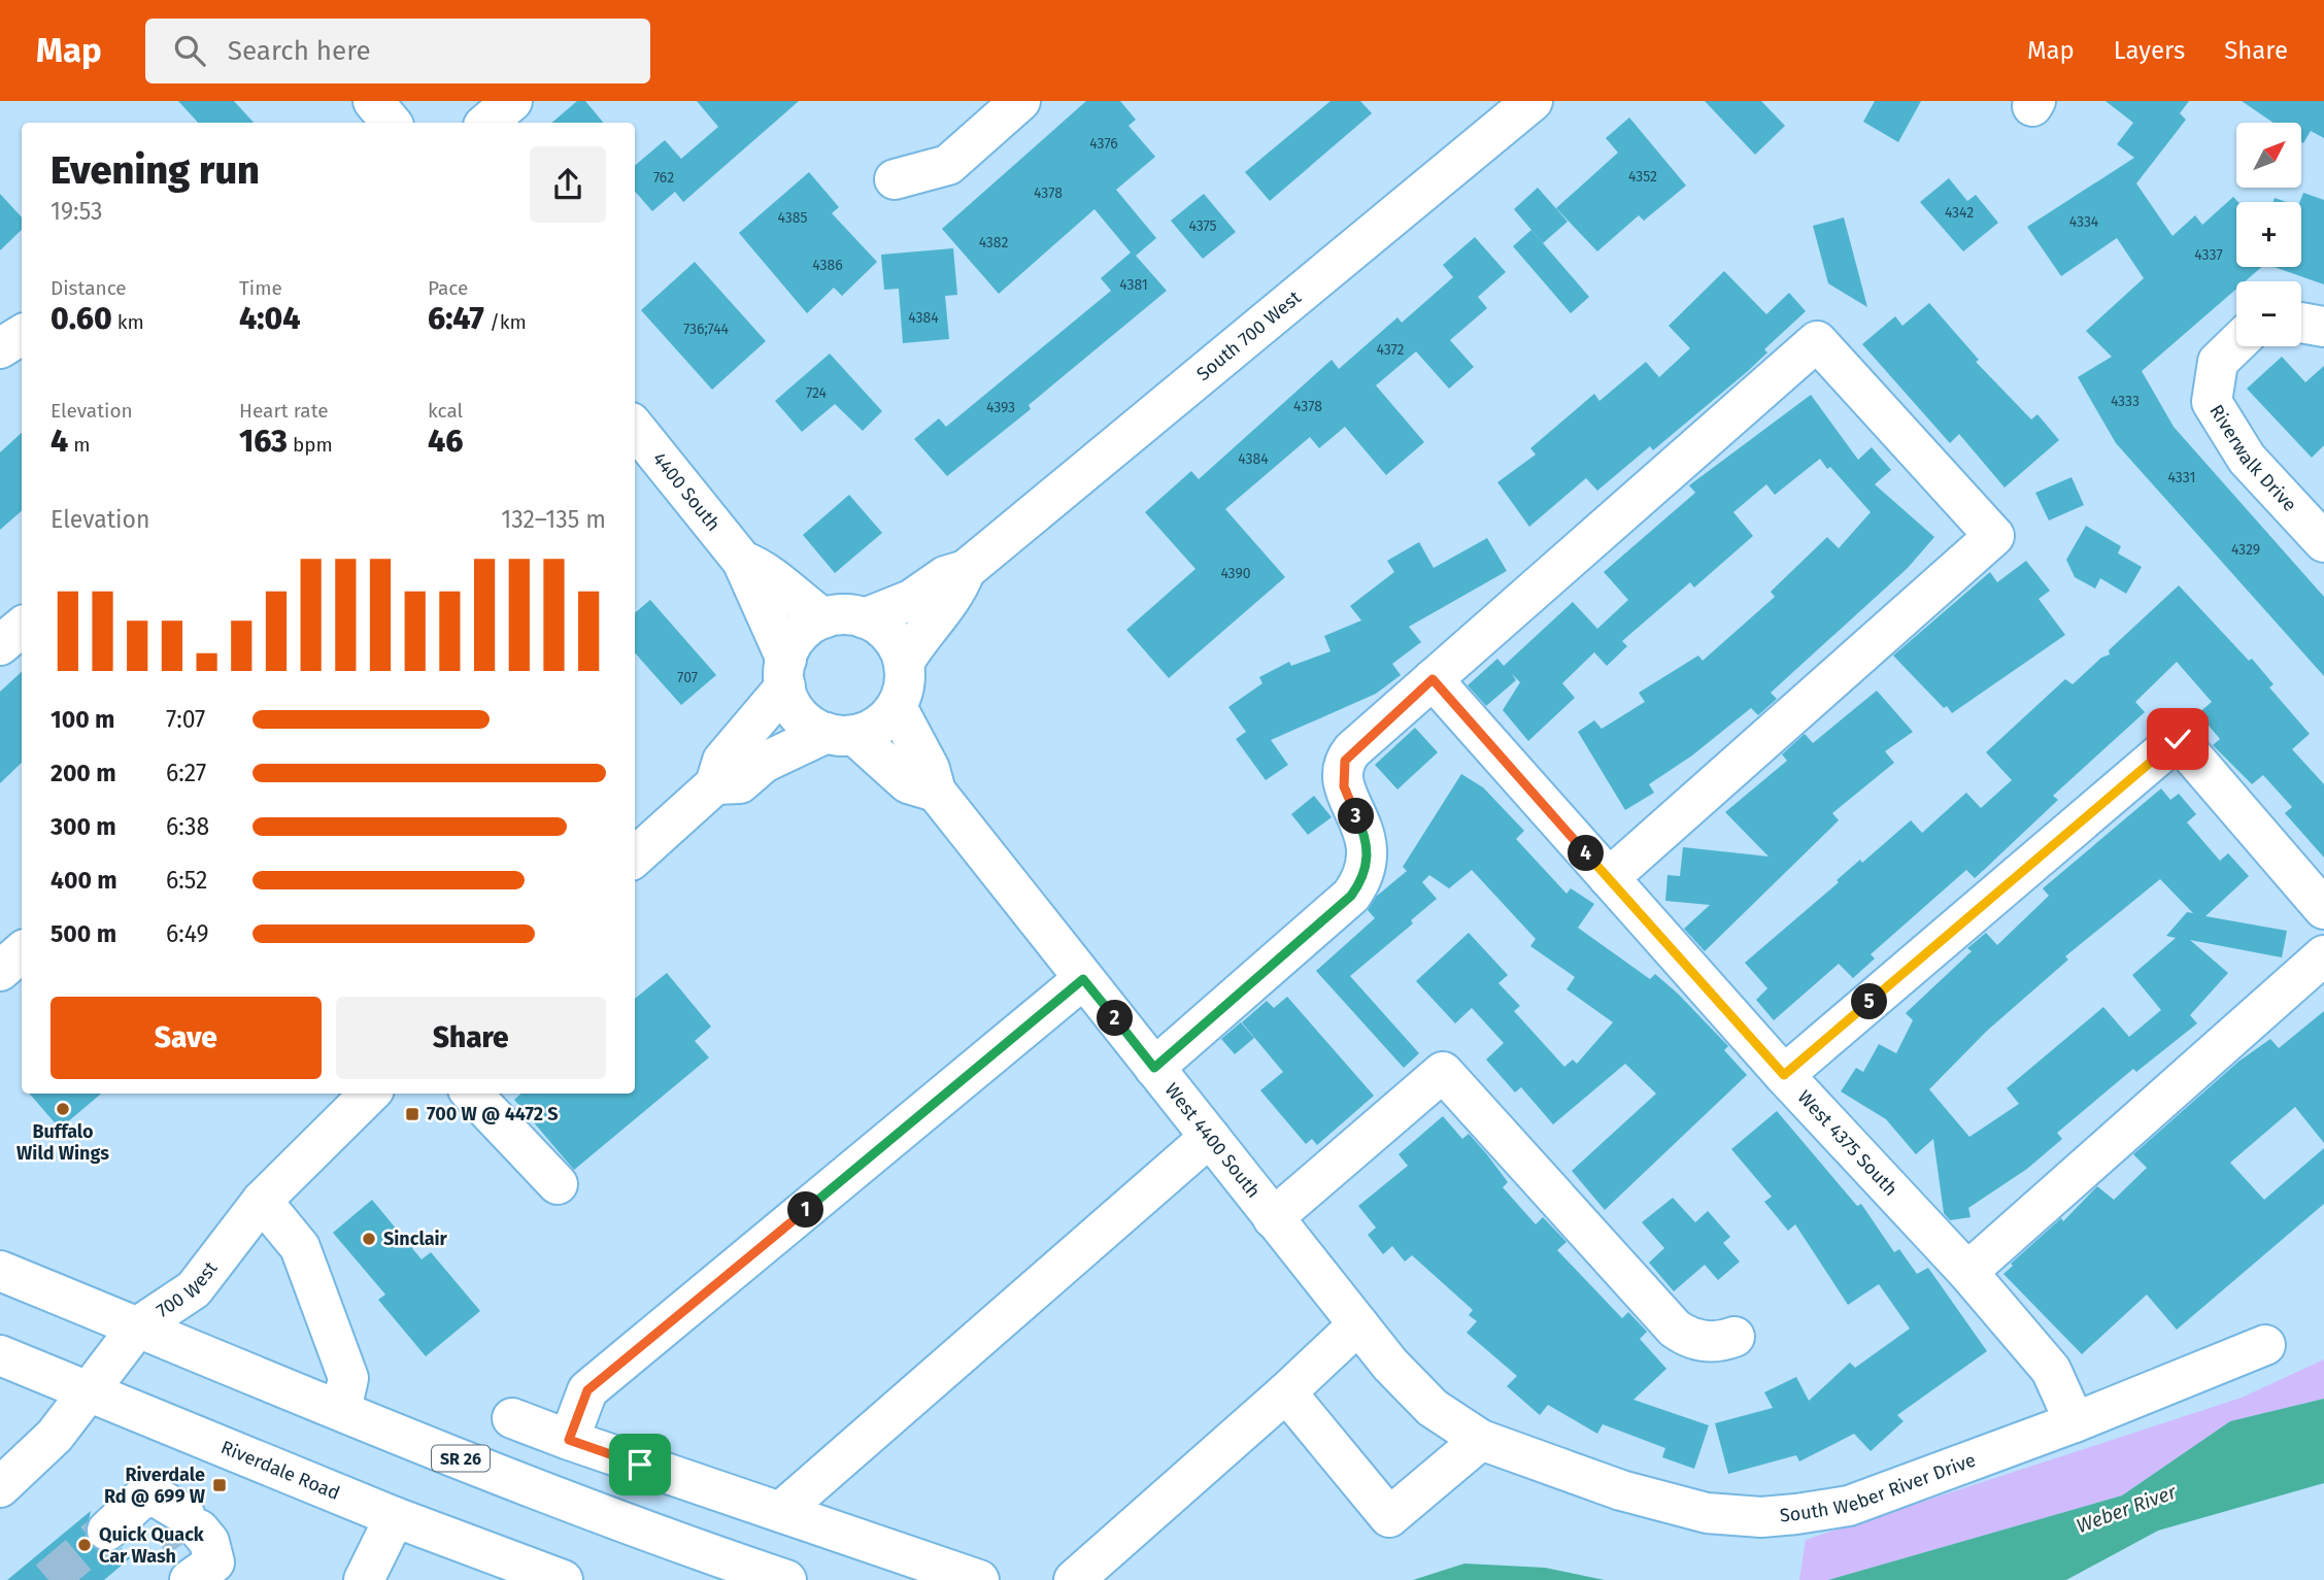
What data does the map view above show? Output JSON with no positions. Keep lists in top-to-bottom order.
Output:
{
  "streets": {
    "street": [
      "South 700 West",
      "Riverwalk Drive",
      "4400 South",
      "West 4400 South",
      "West 4375 South",
      "700 West",
      "SR 26",
      "Riverdale Road",
      "South Weber River Drive"
    ]
  },
  "crossings": [
    ["South 700 West", "West 4400 South"],
    ["West 4400 South", "South Weber River Drive"],
    ["West 4375 South", "South Weber River Drive"],
    ["700 West", "SR 26"],
    ["700 West", "Riverdale Road"]
  ],
  "water": ["Weber River"],
  "places": {
    "other": ["Buffalo Wild Wings", "Sinclair", "Quick Quack Car Wash"],
    "transit": ["700 W @ 4472 S", "Riverdale Rd @ 699 W"]
  },
  "house_numbers": [
    "4376",
    "4352",
    "762",
    "4378",
    "4342",
    "4385",
    "4334",
    "4375",
    "4382",
    "4337",
    "4386",
    "4381",
    "4384",
    "736;744",
    "4372",
    "724",
    "4333",
    "4378",
    "4393",
    "4384",
    "4331",
    "4329",
    "4390",
    "707"
  ],
  "north": "top right",
  "page": {
    "header": "Map",
    "search": "Search here",
    "nav": ["Map", "Layers", "Share"],
    "map_buttons": ["+", "−"],
    "heading": ["Evening run", "19:53"],
    "stats": [
      ["Distance", "0.60 km"],
      ["Time", "4:04"],
      ["Pace", "6:47 /km"],
      ["Elevation", "4 m"],
      ["Heart rate", "163 bpm"],
      ["kcal", "46"]
    ],
    "chart": ["Elevation", "132–135 m"],
    "list": [
      {
        "name": "100 m",
        "note": "7:07"
      },
      {
        "name": "200 m",
        "note": "6:27"
      },
      {
        "name": "300 m",
        "note": "6:38"
      },
      {
        "name": "400 m",
        "note": "6:52"
      },
      {
        "name": "500 m",
        "note": "6:49"
      }
    ],
    "pins": [
      "3",
      "4",
      "5",
      "2",
      "1"
    ],
    "buttons": ["Save", "Share"]
  }
}
